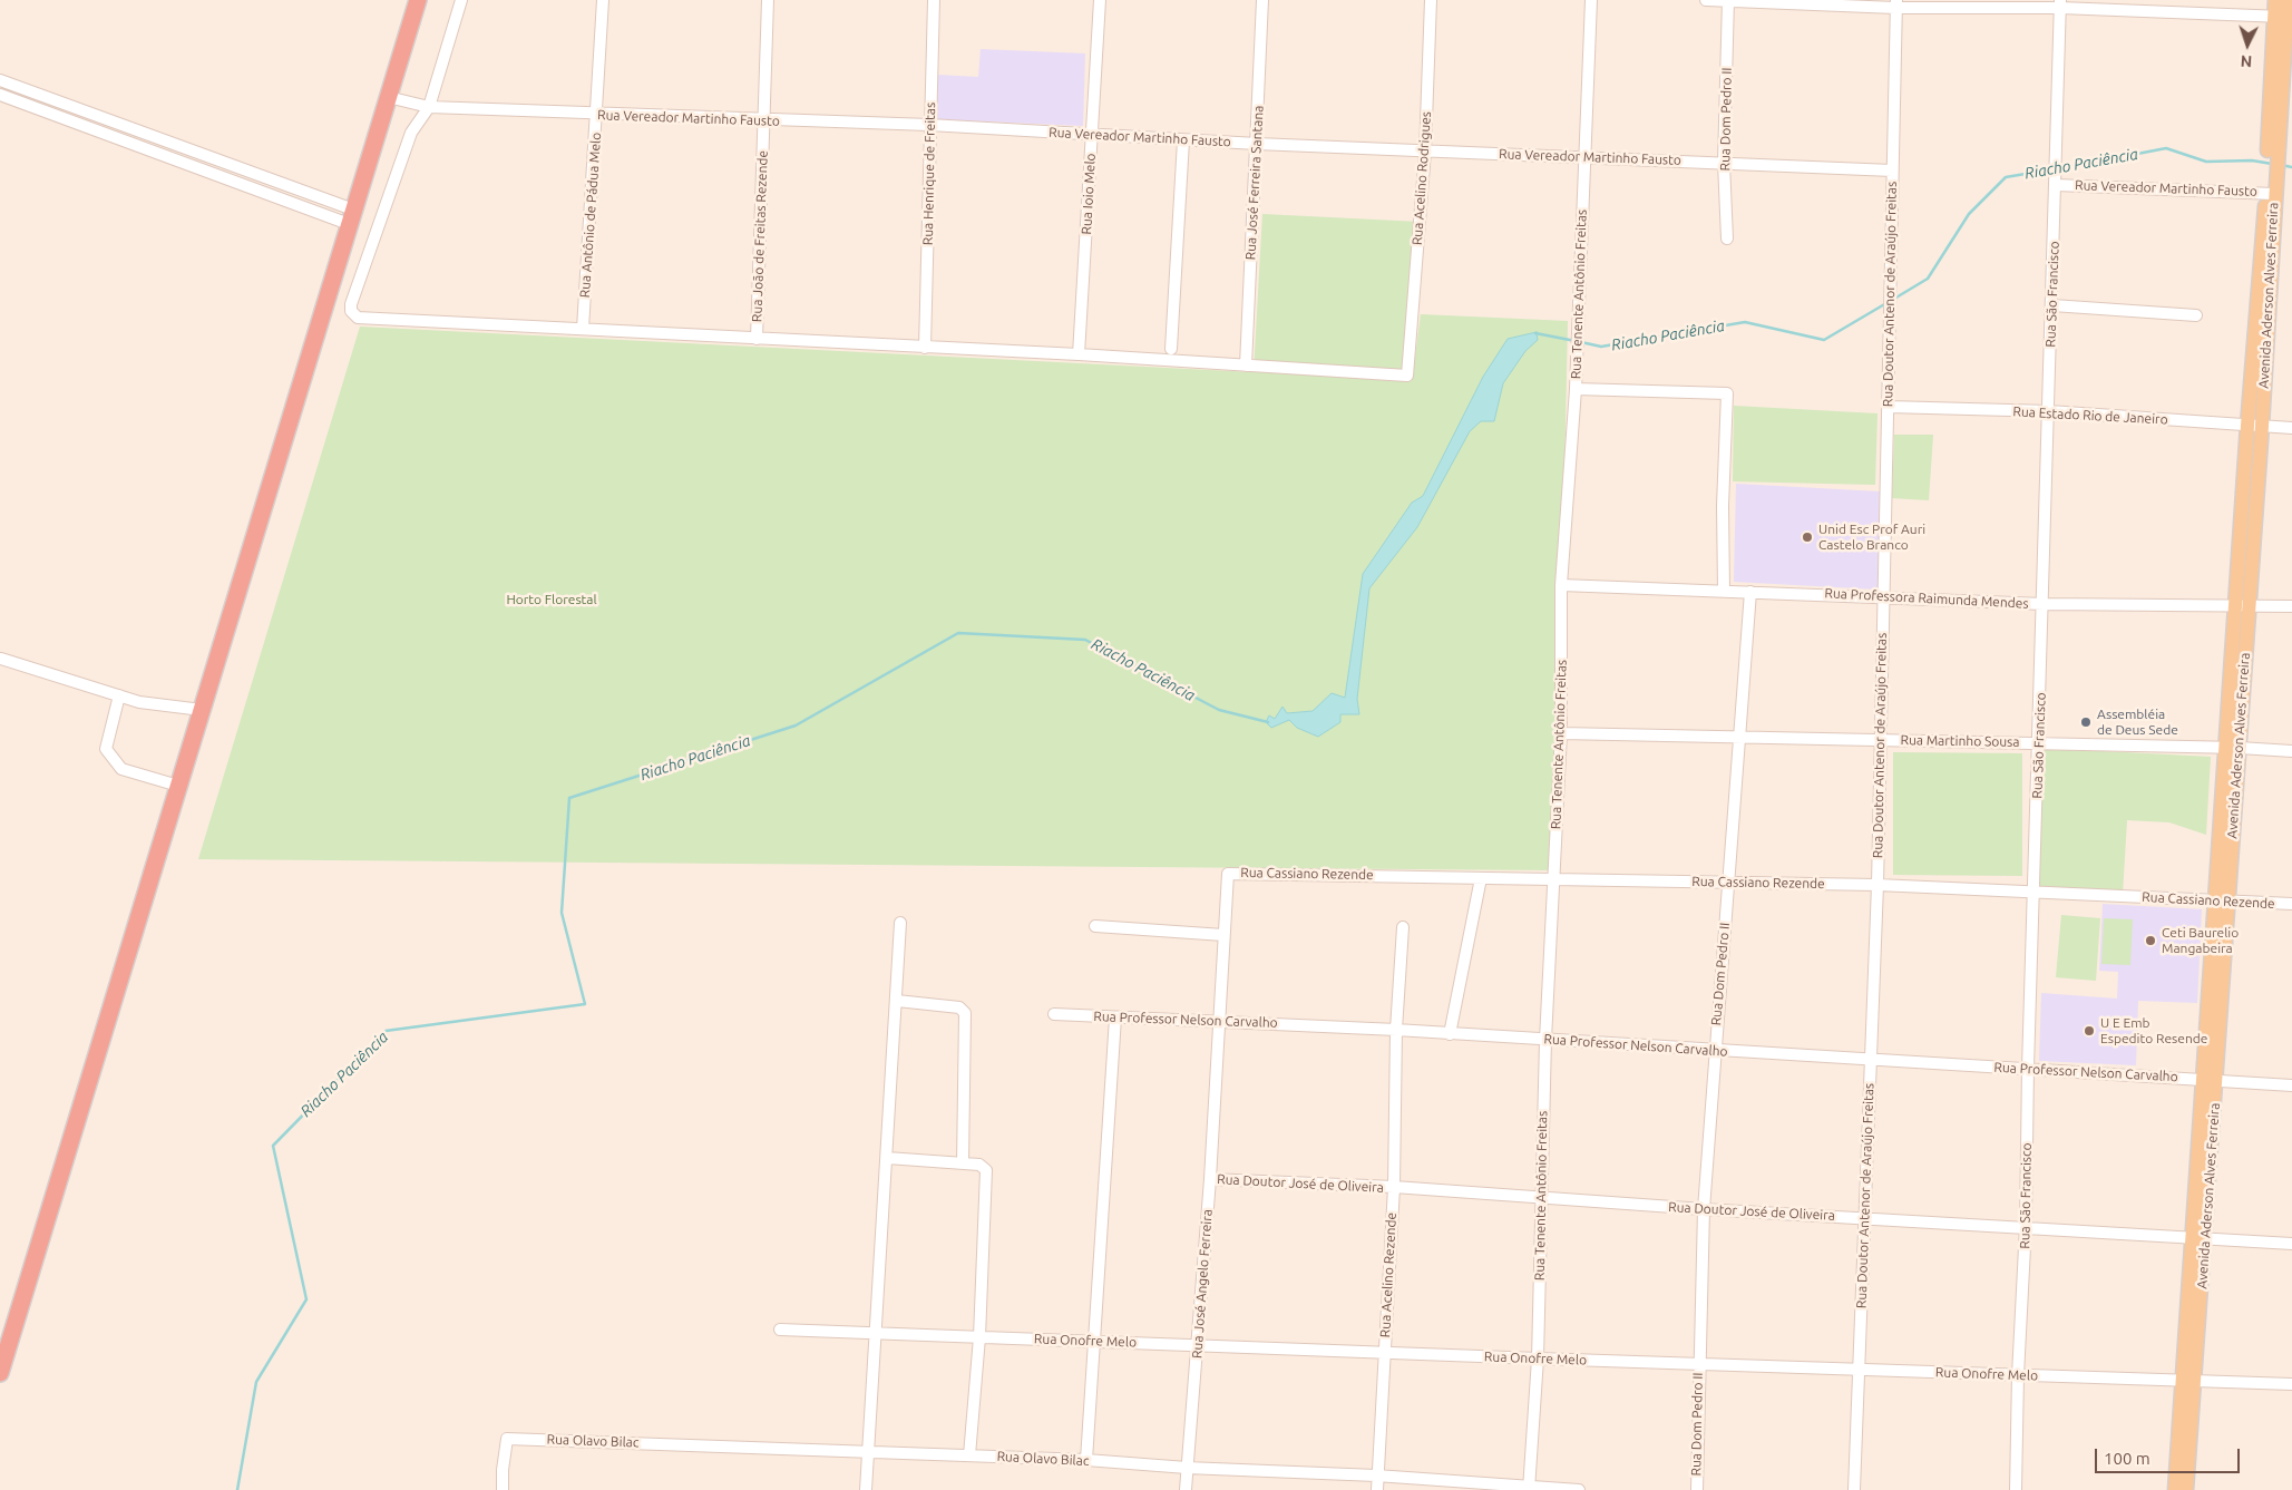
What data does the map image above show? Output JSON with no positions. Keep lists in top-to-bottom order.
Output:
{
  "streets": {
    "main road": ["Avenida Aderson Alves Ferreira"],
    "street": [
      "Rua Vereador Martinho Fausto",
      "Rua Dom Pedro II",
      "Rua Henrique de Freitas",
      "Rua Acelino Rodrigues",
      "Rua José Ferreira Santana",
      "Rua Ioio Melo",
      "Rua Antônio de Pádua Melo",
      "Rua João de Freitas Rezende",
      "Rua Tenente Antônio Freitas",
      "Rua Doutor Antenor de Araújo Freitas",
      "Rua São Francisco",
      "Rua Estado Rio de Janeiro",
      "Rua Professora Raimunda Mendes",
      "Rua Martinho Sousa",
      "Rua Cassiano Rezende",
      "Rua Professor Nelson Carvalho",
      "Rua Doutor José de Oliveira",
      "Rua Acelino Rezende",
      "Rua José Angelo Ferreira",
      "Rua Onofre Melo",
      "Rua Olavo Bilac"
    ]
  },
  "crossings": [
    ["Rua Vereador Martinho Fausto", "Rua Dom Pedro II"],
    ["Rua Vereador Martinho Fausto", "Rua Henrique de Freitas"],
    ["Rua Vereador Martinho Fausto", "Rua Acelino Rodrigues"],
    ["Rua Vereador Martinho Fausto", "Rua José Ferreira Santana"],
    ["Rua Vereador Martinho Fausto", "Rua Ioio Melo"],
    ["Rua Vereador Martinho Fausto", "Rua Antônio de Pádua Melo"],
    ["Rua Vereador Martinho Fausto", "Rua João de Freitas Rezende"],
    ["Rua Vereador Martinho Fausto", "Rua Tenente Antônio Freitas"],
    ["Rua Vereador Martinho Fausto", "Rua Doutor Antenor de Araújo Freitas"],
    ["Rua Vereador Martinho Fausto", "Rua São Francisco"],
    ["Rua Vereador Martinho Fausto", "Avenida Aderson Alves Ferreira"],
    ["Rua Dom Pedro II", "Rua Professora Raimunda Mendes"],
    ["Rua Dom Pedro II", "Rua Martinho Sousa"],
    ["Rua Dom Pedro II", "Rua Cassiano Rezende"],
    ["Rua Dom Pedro II", "Rua Professor Nelson Carvalho"],
    ["Rua Dom Pedro II", "Rua Doutor José de Oliveira"],
    ["Rua Dom Pedro II", "Rua Onofre Melo"],
    ["Rua Acelino Rodrigues", "Rua José Ferreira Santana"],
    ["Rua Tenente Antônio Freitas", "Rua Professora Raimunda Mendes"],
    ["Rua Tenente Antônio Freitas", "Rua Martinho Sousa"],
    ["Rua Tenente Antônio Freitas", "Rua Cassiano Rezende"],
    ["Rua Tenente Antônio Freitas", "Rua Professor Nelson Carvalho"],
    ["Rua Tenente Antônio Freitas", "Rua Doutor José de Oliveira"],
    ["Rua Tenente Antônio Freitas", "Rua Onofre Melo"],
    ["Rua Tenente Antônio Freitas", "Rua Olavo Bilac"],
    ["Rua Doutor Antenor de Araújo Freitas", "Rua Estado Rio de Janeiro"],
    ["Rua Doutor Antenor de Araújo Freitas", "Rua Professora Raimunda Mendes"],
    ["Rua Doutor Antenor de Araújo Freitas", "Rua Martinho Sousa"],
    ["Rua Doutor Antenor de Araújo Freitas", "Rua Cassiano Rezende"],
    ["Rua Doutor Antenor de Araújo Freitas", "Rua Professor Nelson Carvalho"],
    ["Rua Doutor Antenor de Araújo Freitas", "Rua Doutor José de Oliveira"],
    ["Rua Doutor Antenor de Araújo Freitas", "Rua Onofre Melo"],
    ["Rua São Francisco", "Rua Estado Rio de Janeiro"],
    ["Rua São Francisco", "Rua Professora Raimunda Mendes"],
    ["Rua São Francisco", "Rua Martinho Sousa"],
    ["Rua São Francisco", "Rua Cassiano Rezende"],
    ["Rua São Francisco", "Rua Professor Nelson Carvalho"],
    ["Rua São Francisco", "Rua Doutor José de Oliveira"],
    ["Rua São Francisco", "Rua Onofre Melo"],
    ["Avenida Aderson Alves Ferreira", "Rua Estado Rio de Janeiro"],
    ["Avenida Aderson Alves Ferreira", "Rua Professora Raimunda Mendes"],
    ["Avenida Aderson Alves Ferreira", "Rua Martinho Sousa"],
    ["Avenida Aderson Alves Ferreira", "Rua Cassiano Rezende"],
    ["Avenida Aderson Alves Ferreira", "Rua Professor Nelson Carvalho"],
    ["Avenida Aderson Alves Ferreira", "Rua Doutor José de Oliveira"],
    ["Avenida Aderson Alves Ferreira", "Rua Onofre Melo"],
    ["Rua Cassiano Rezende", "Rua José Angelo Ferreira"],
    ["Rua Professor Nelson Carvalho", "Rua Acelino Rezende"],
    ["Rua Professor Nelson Carvalho", "Rua José Angelo Ferreira"],
    ["Rua Doutor José de Oliveira", "Rua Acelino Rezende"],
    ["Rua Doutor José de Oliveira", "Rua José Angelo Ferreira"],
    ["Rua Acelino Rezende", "Rua Onofre Melo"],
    ["Rua Acelino Rezende", "Rua Olavo Bilac"],
    ["Rua José Angelo Ferreira", "Rua Onofre Melo"],
    ["Rua José Angelo Ferreira", "Rua Olavo Bilac"]
  ],
  "water": ["Riacho Paciência"],
  "parks": ["Horto Florestal"],
  "places": [
    "Unid Esc Prof Auri Castelo Branco",
    "Assembléia de Deus Sede",
    "Ceti Baurelio Mangabeira",
    "U E Emb Espedito Resende"
  ],
  "scale_bar": "100 m",
  "north": "bottom"
}
